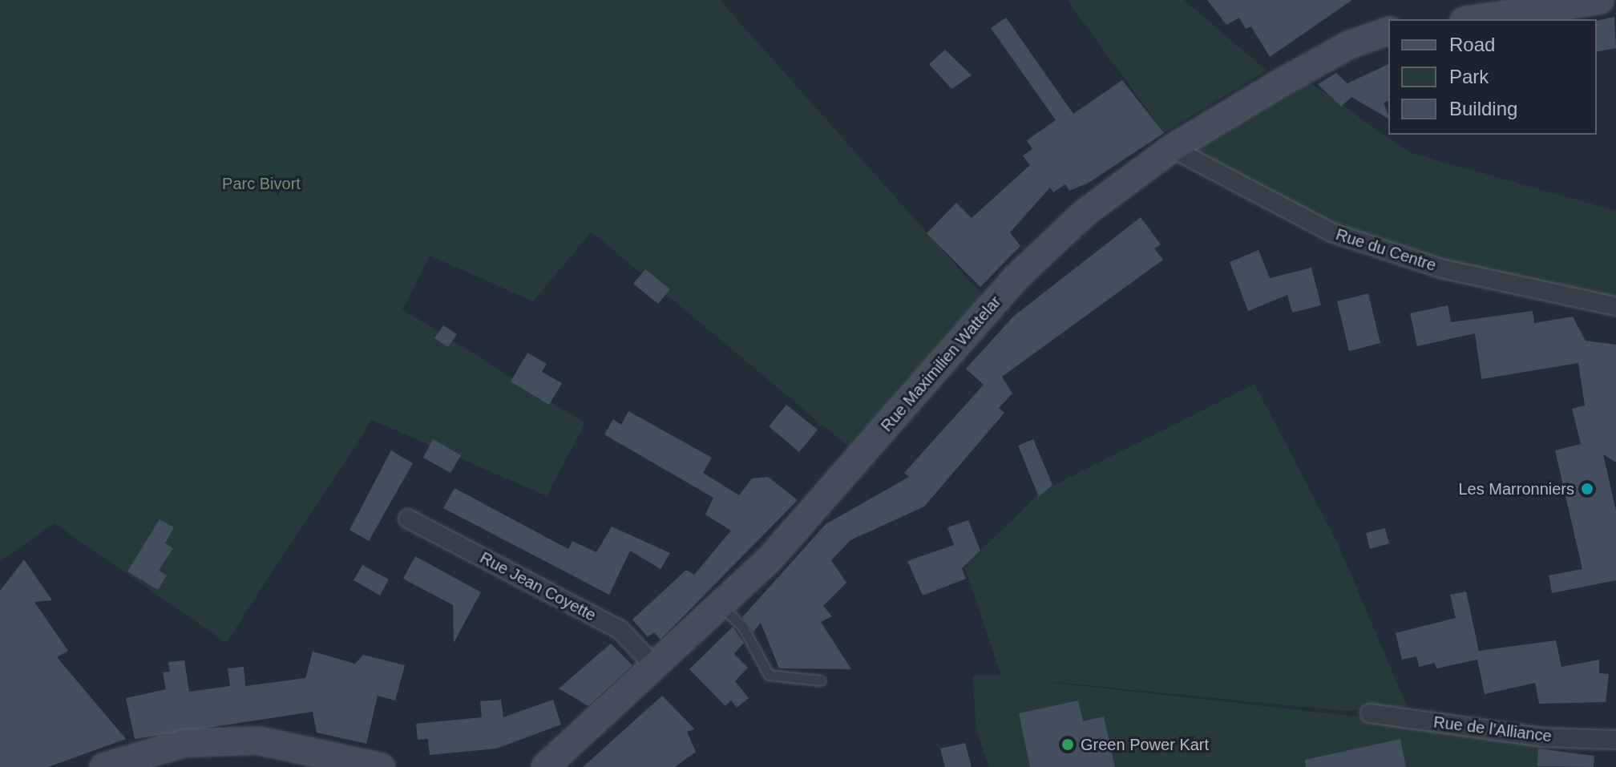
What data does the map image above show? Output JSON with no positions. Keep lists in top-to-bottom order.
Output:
{
  "streets": {
    "street": [
      "Rue du Centre",
      "Rue Maximilien Wattelar",
      "Rue Jean Coyette",
      "Rue de l'Alliance"
    ]
  },
  "crossings": [
    ["Rue du Centre", "Rue Maximilien Wattelar"],
    ["Rue Maximilien Wattelar", "Rue Jean Coyette"]
  ],
  "parks": ["Parc Bivort"],
  "places": ["Les Marronniers", "Green Power Kart"],
  "legend": ["Road", "Park", "Building"]
}
